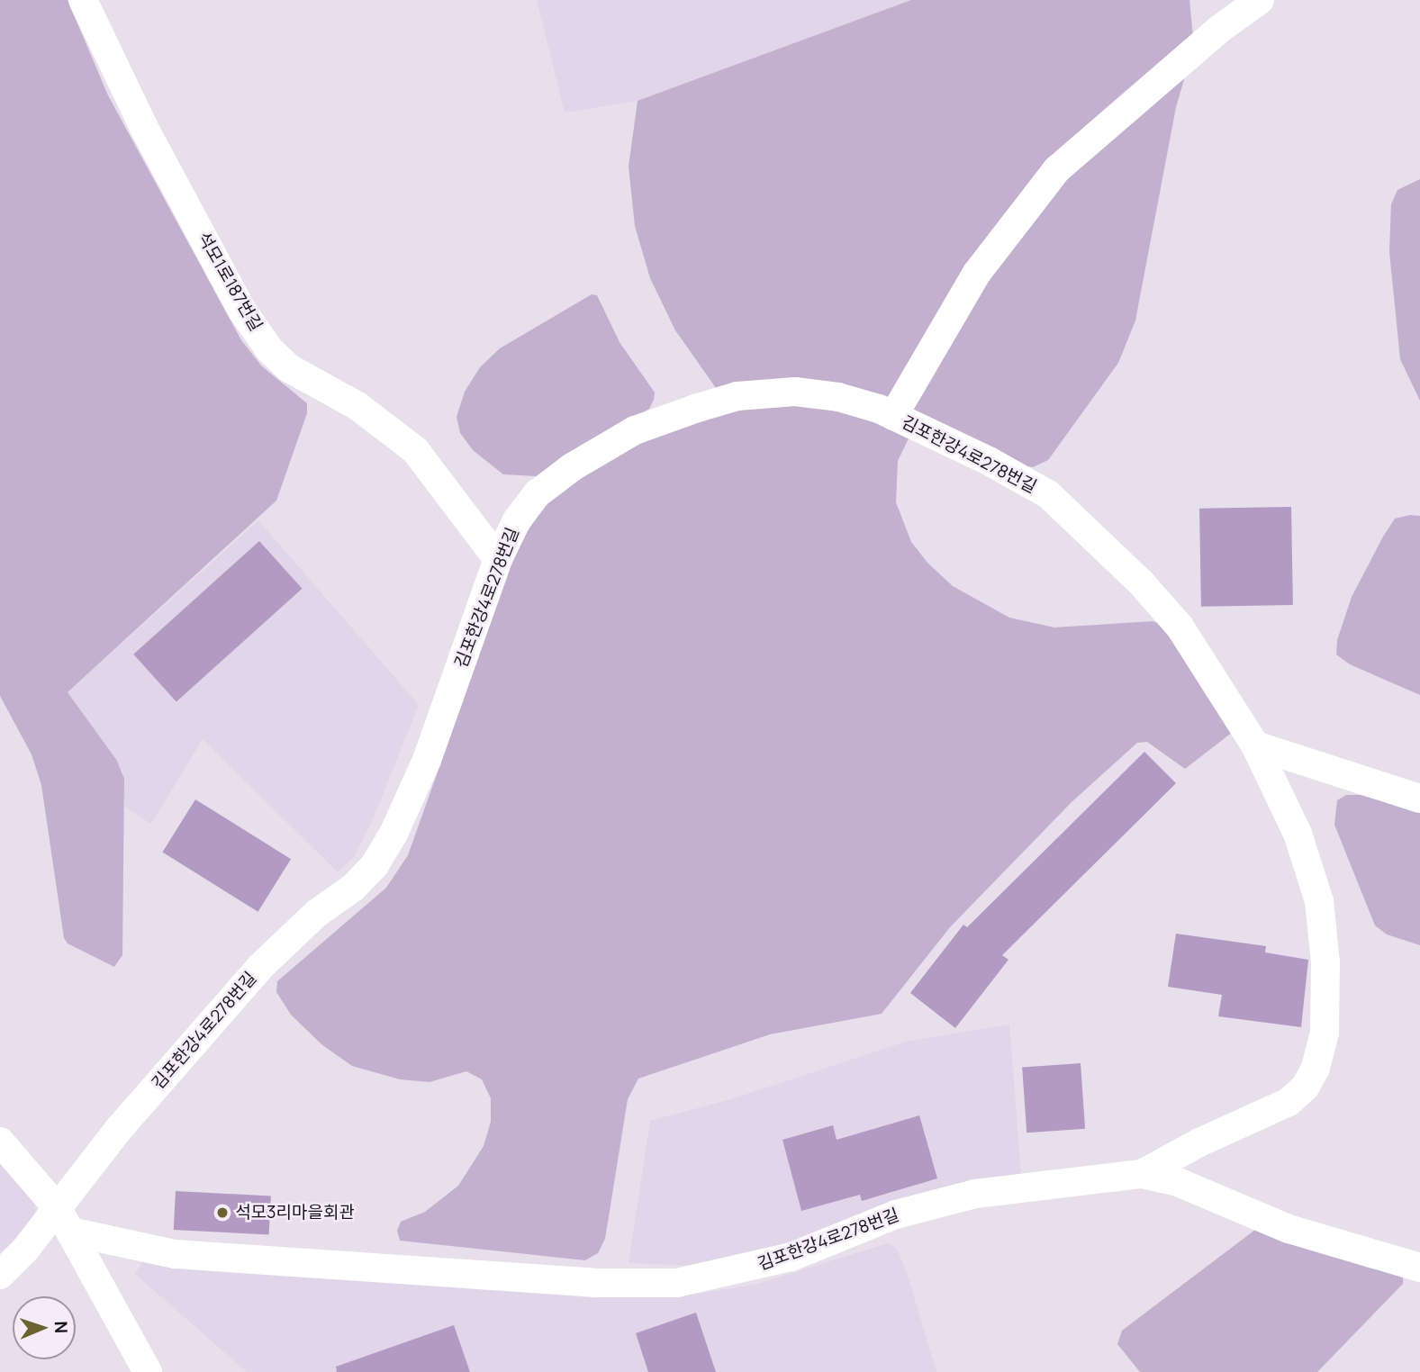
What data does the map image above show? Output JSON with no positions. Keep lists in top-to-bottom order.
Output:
{
  "streets": {
    "lane": ["석모1로187번길", "김포한강4로278번길"]
  },
  "crossings": [
    ["석모1로187번길", "김포한강4로278번길"]
  ],
  "places": ["석모3리마을회관"],
  "north": "right"
}
